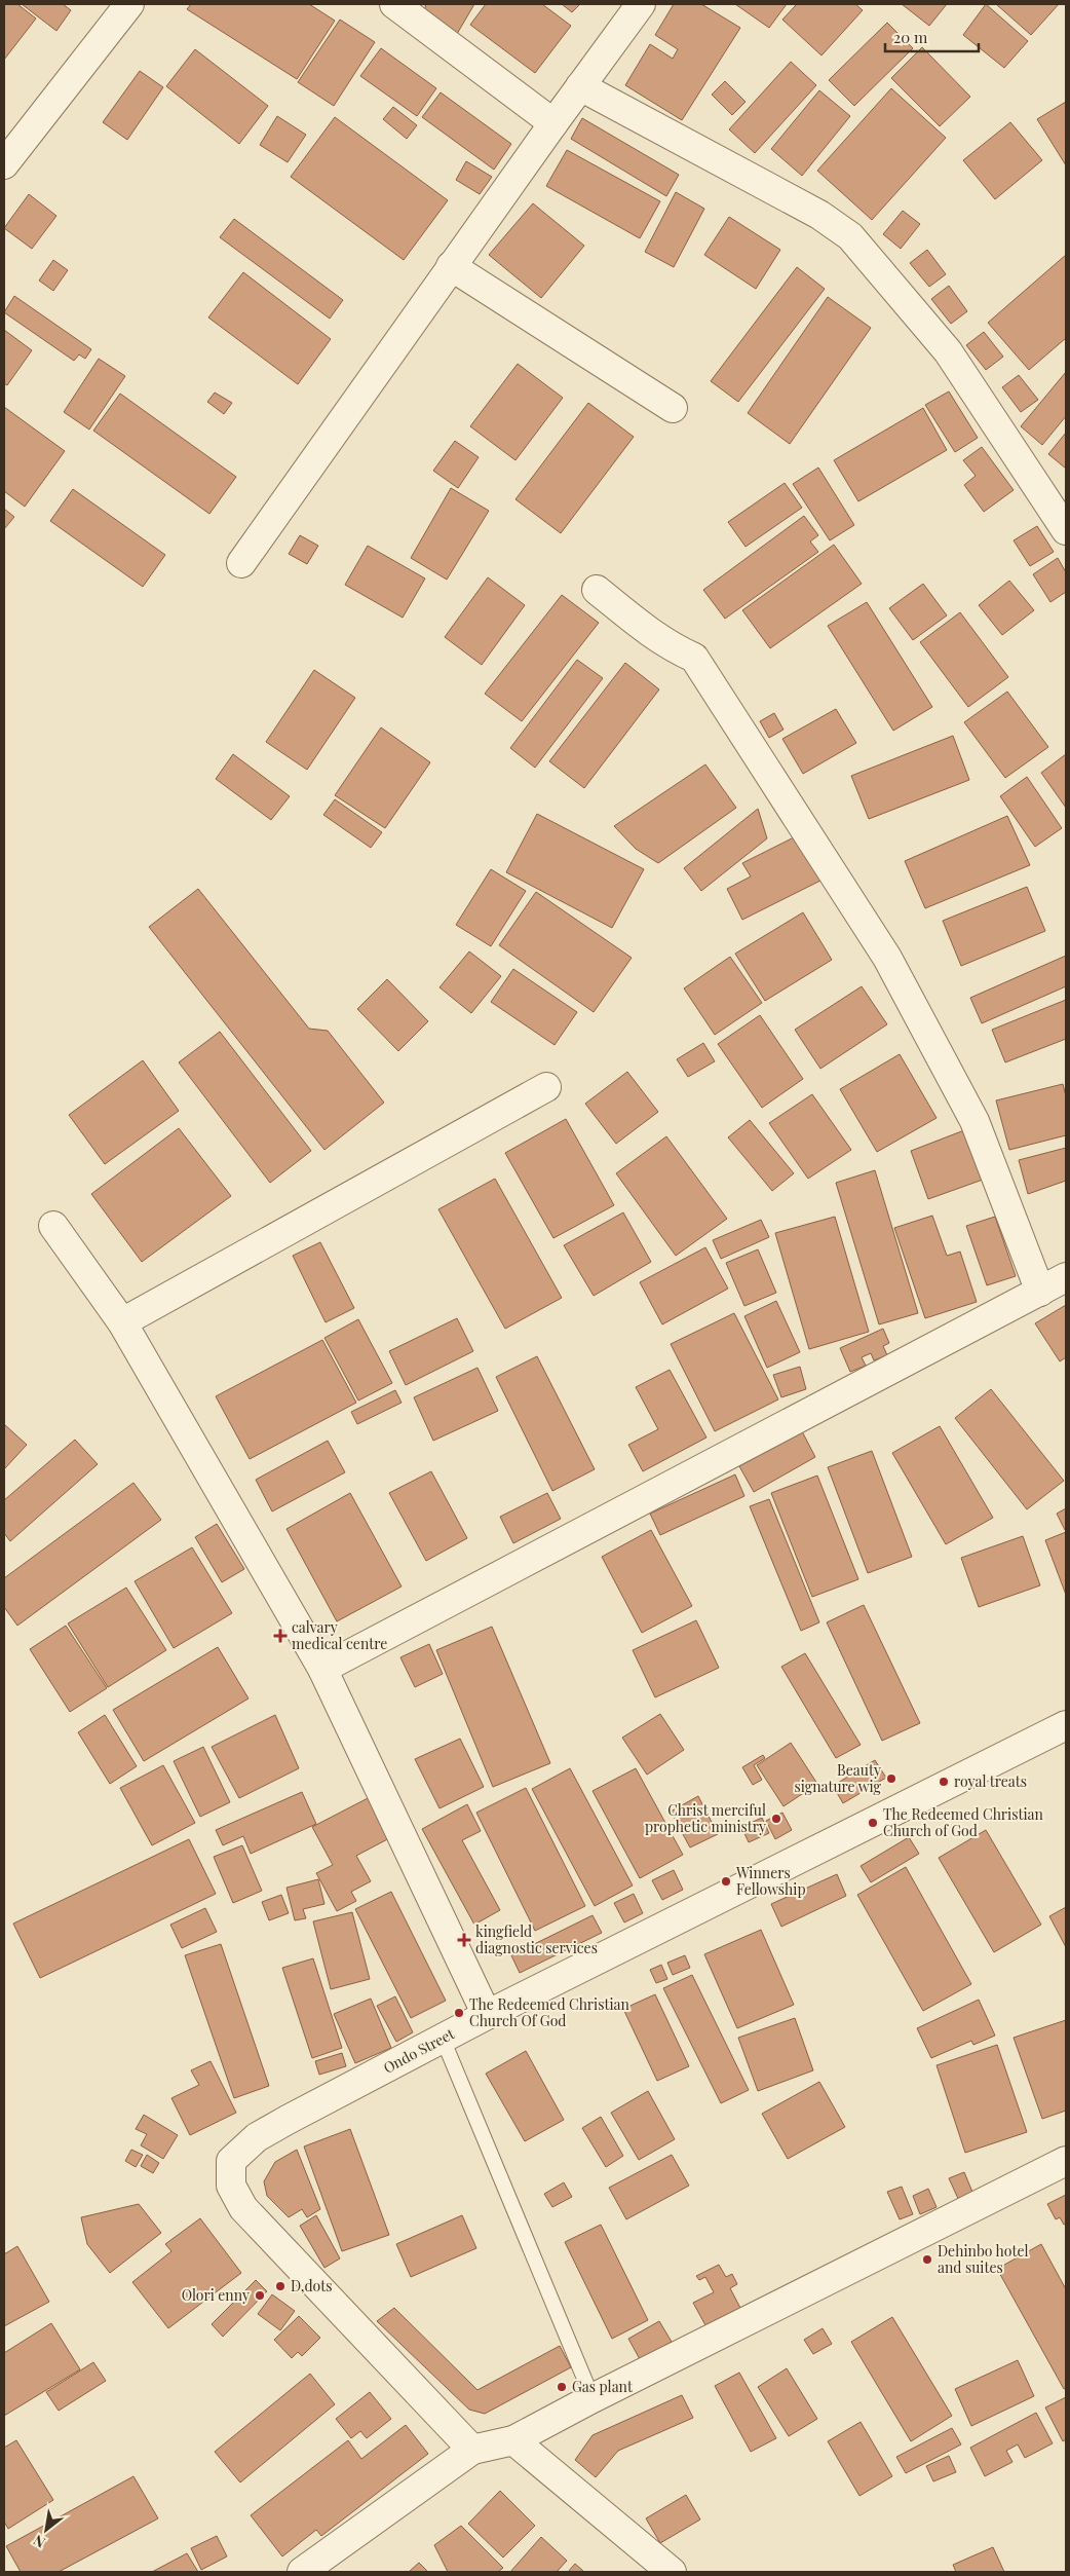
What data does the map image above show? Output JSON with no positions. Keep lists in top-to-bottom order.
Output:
{
  "streets": {
    "street": ["Ondo Street"]
  },
  "places": {
    "health": ["calvary medical centre", "kingfield diagnostic services"],
    "other": [
      "Beauty signature wig",
      "royal treats",
      "Christ merciful prophetic ministry",
      "The Redeemed Christian Church of God",
      "Winners Fellowship",
      "The Redeemed Christian Church Of God",
      "Dehinbo hotel and suites",
      "D,dots",
      "Olori enny",
      "Gas plant"
    ]
  },
  "scale_bar": "20 m",
  "north": "bottom left"
}
